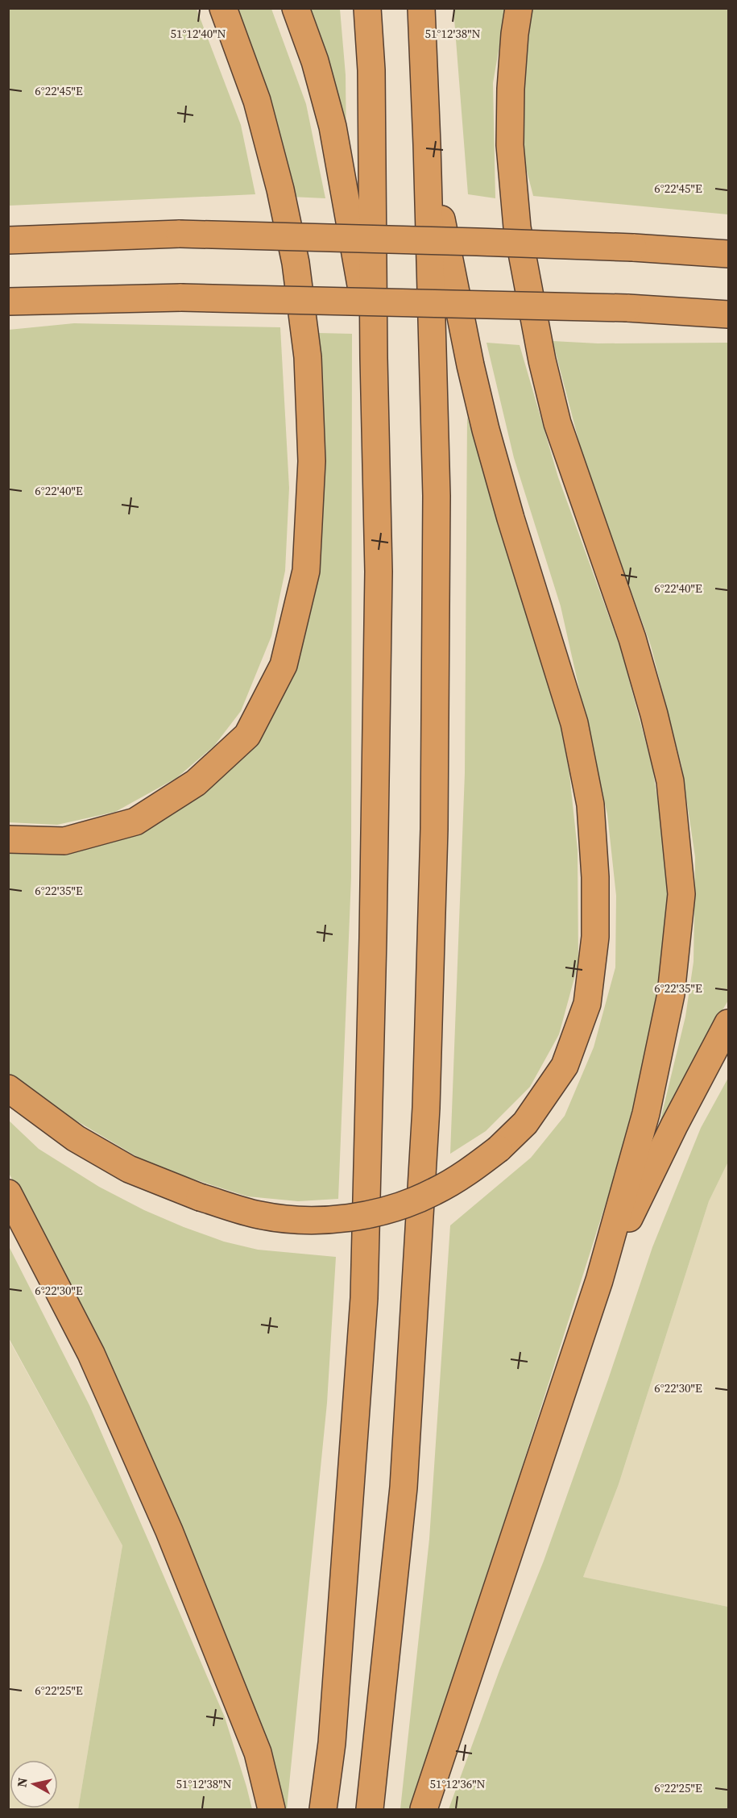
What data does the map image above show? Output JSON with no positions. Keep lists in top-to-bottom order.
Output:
{
  "north": "left",
  "coordinates": [
    "51°12'40\"N",
    "51°12'38\"N",
    "6°22'45\"E",
    "6°22'40\"E",
    "6°22'35\"E",
    "6°22'30\"E",
    "6°22'25\"E",
    "51°12'36\"N"
  ]
}
